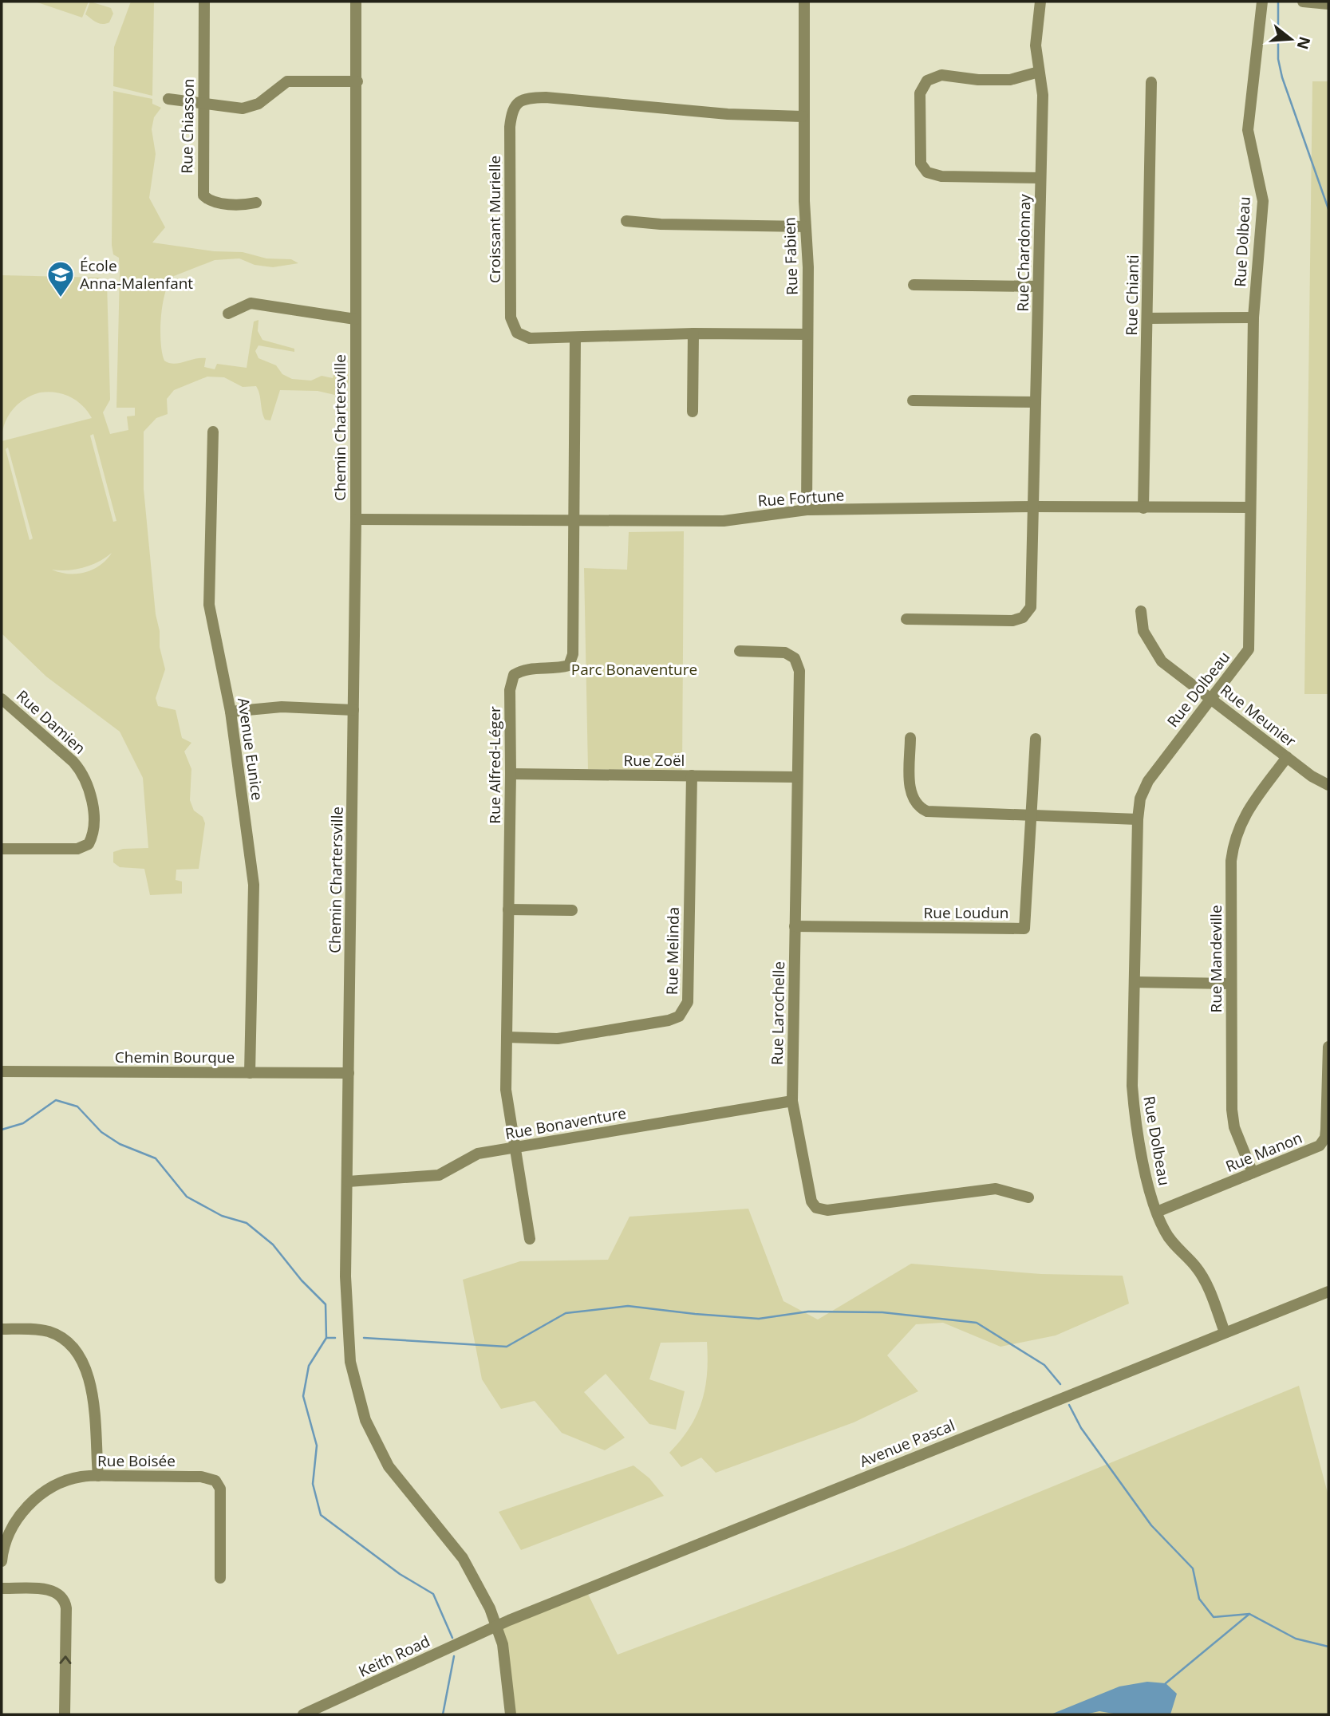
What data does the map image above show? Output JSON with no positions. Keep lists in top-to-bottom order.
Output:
{
  "streets": {
    "street": [
      "Rue Chiasson",
      "Croissant Murielle",
      "Rue Dolbeau",
      "Rue Chardonnay",
      "Rue Fabien",
      "Rue Chianti",
      "Chemin Chartersville",
      "Rue Fortune",
      "Rue Meunier",
      "Rue Damien",
      "Avenue Eunice",
      "Rue Zoël",
      "Rue Alfred-Léger",
      "Rue Loudun",
      "Rue Melinda",
      "Rue Mandeville",
      "Rue Larochelle",
      "Chemin Bourque",
      "Rue Bonaventure",
      "Rue Manon",
      "Avenue Pascal",
      "Rue Boisée",
      "Keith Road"
    ]
  },
  "crossings": [
    ["Croissant Murielle", "Rue Fabien"],
    ["Croissant Murielle", "Rue Alfred-Léger"],
    ["Rue Dolbeau", "Rue Fortune"],
    ["Rue Dolbeau", "Rue Meunier"],
    ["Rue Dolbeau", "Rue Manon"],
    ["Rue Dolbeau", "Avenue Pascal"],
    ["Rue Chardonnay", "Rue Fortune"],
    ["Rue Fabien", "Rue Fortune"],
    ["Rue Chianti", "Rue Fortune"],
    ["Chemin Chartersville", "Rue Fortune"],
    ["Chemin Chartersville", "Chemin Bourque"],
    ["Chemin Chartersville", "Rue Bonaventure"],
    ["Chemin Chartersville", "Avenue Pascal"],
    ["Chemin Chartersville", "Keith Road"],
    ["Rue Fortune", "Rue Alfred-Léger"],
    ["Rue Meunier", "Rue Mandeville"],
    ["Avenue Eunice", "Chemin Bourque"],
    ["Rue Zoël", "Rue Alfred-Léger"],
    ["Rue Zoël", "Rue Melinda"],
    ["Rue Zoël", "Rue Larochelle"],
    ["Rue Alfred-Léger", "Rue Melinda"],
    ["Rue Alfred-Léger", "Rue Bonaventure"],
    ["Rue Loudun", "Rue Larochelle"],
    ["Rue Mandeville", "Rue Manon"],
    ["Rue Larochelle", "Rue Bonaventure"],
    ["Avenue Pascal", "Keith Road"]
  ],
  "parks": ["Parc Bonaventure"],
  "places": {
    "school or university": ["École Anna-Malenfant"]
  },
  "north": "right"
}
